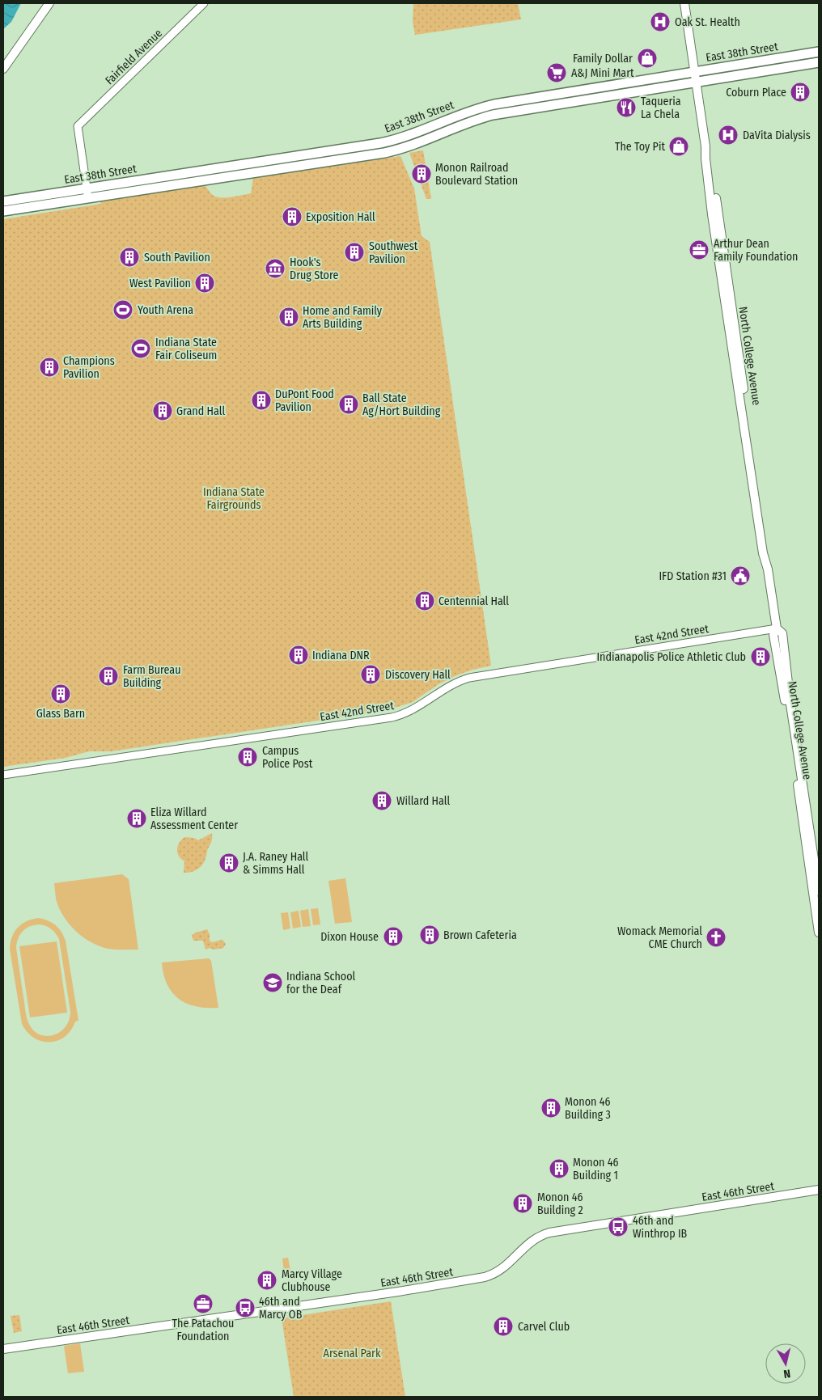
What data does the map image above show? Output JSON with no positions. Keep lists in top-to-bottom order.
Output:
{
  "streets": {
    "main road": ["East 38th Street", "North College Avenue", "East 46th Street"],
    "street": ["Fairfield Avenue", "East 42nd Street"]
  },
  "crossings": [
    ["East 38th Street", "Fairfield Avenue"],
    ["East 38th Street", "North College Avenue"],
    ["North College Avenue", "East 42nd Street"]
  ],
  "parks": ["Indiana State Fairgrounds", "Arsenal Park"],
  "places": {
    "hospital": ["Oak St. Health", "DaVita Dialysis"],
    "shop": ["Family Dollar", "The Toy Pit"],
    "supermarket": ["A&J Mini Mart"],
    "building": [
      "Coburn Place",
      "Monon Railroad Boulevard Station",
      "Exposition Hall",
      "Southwest Pavilion",
      "South Pavilion",
      "West Pavilion",
      "Home and Family Arts Building",
      "Champions Pavilion",
      "DuPont Food Pavilion",
      "Ball State Ag/Hort Building",
      "Grand Hall",
      "Centennial Hall",
      "Indiana DNR",
      "Indianapolis Police Athletic Club",
      "Discovery Hall",
      "Farm Bureau Building",
      "Glass Barn",
      "Campus Police Post",
      "Willard Hall",
      "Eliza Willard Assessment Center",
      "J.A. Raney Hall & Simms Hall",
      "Brown Cafeteria",
      "Dixon House",
      "Monon 46 Building 3",
      "Monon 46 Building 1",
      "Monon 46 Building 2",
      "Marcy Village Clubhouse",
      "Carvel Club"
    ],
    "restaurant": ["Taqueria La Chela"],
    "office": ["Arthur Dean Family Foundation", "The Patachou Foundation"],
    "museum": ["Hook's Drug Store"],
    "sports": ["Youth Arena", "Indiana State Fair Coliseum"],
    "public building": ["IFD Station #31"],
    "church": ["Womack Memorial CME Church"],
    "school or university": ["Indiana School for the Deaf"],
    "bus stop": ["46th and Winthrop IB", "46th and Marcy OB"]
  },
  "north": "bottom"
}
